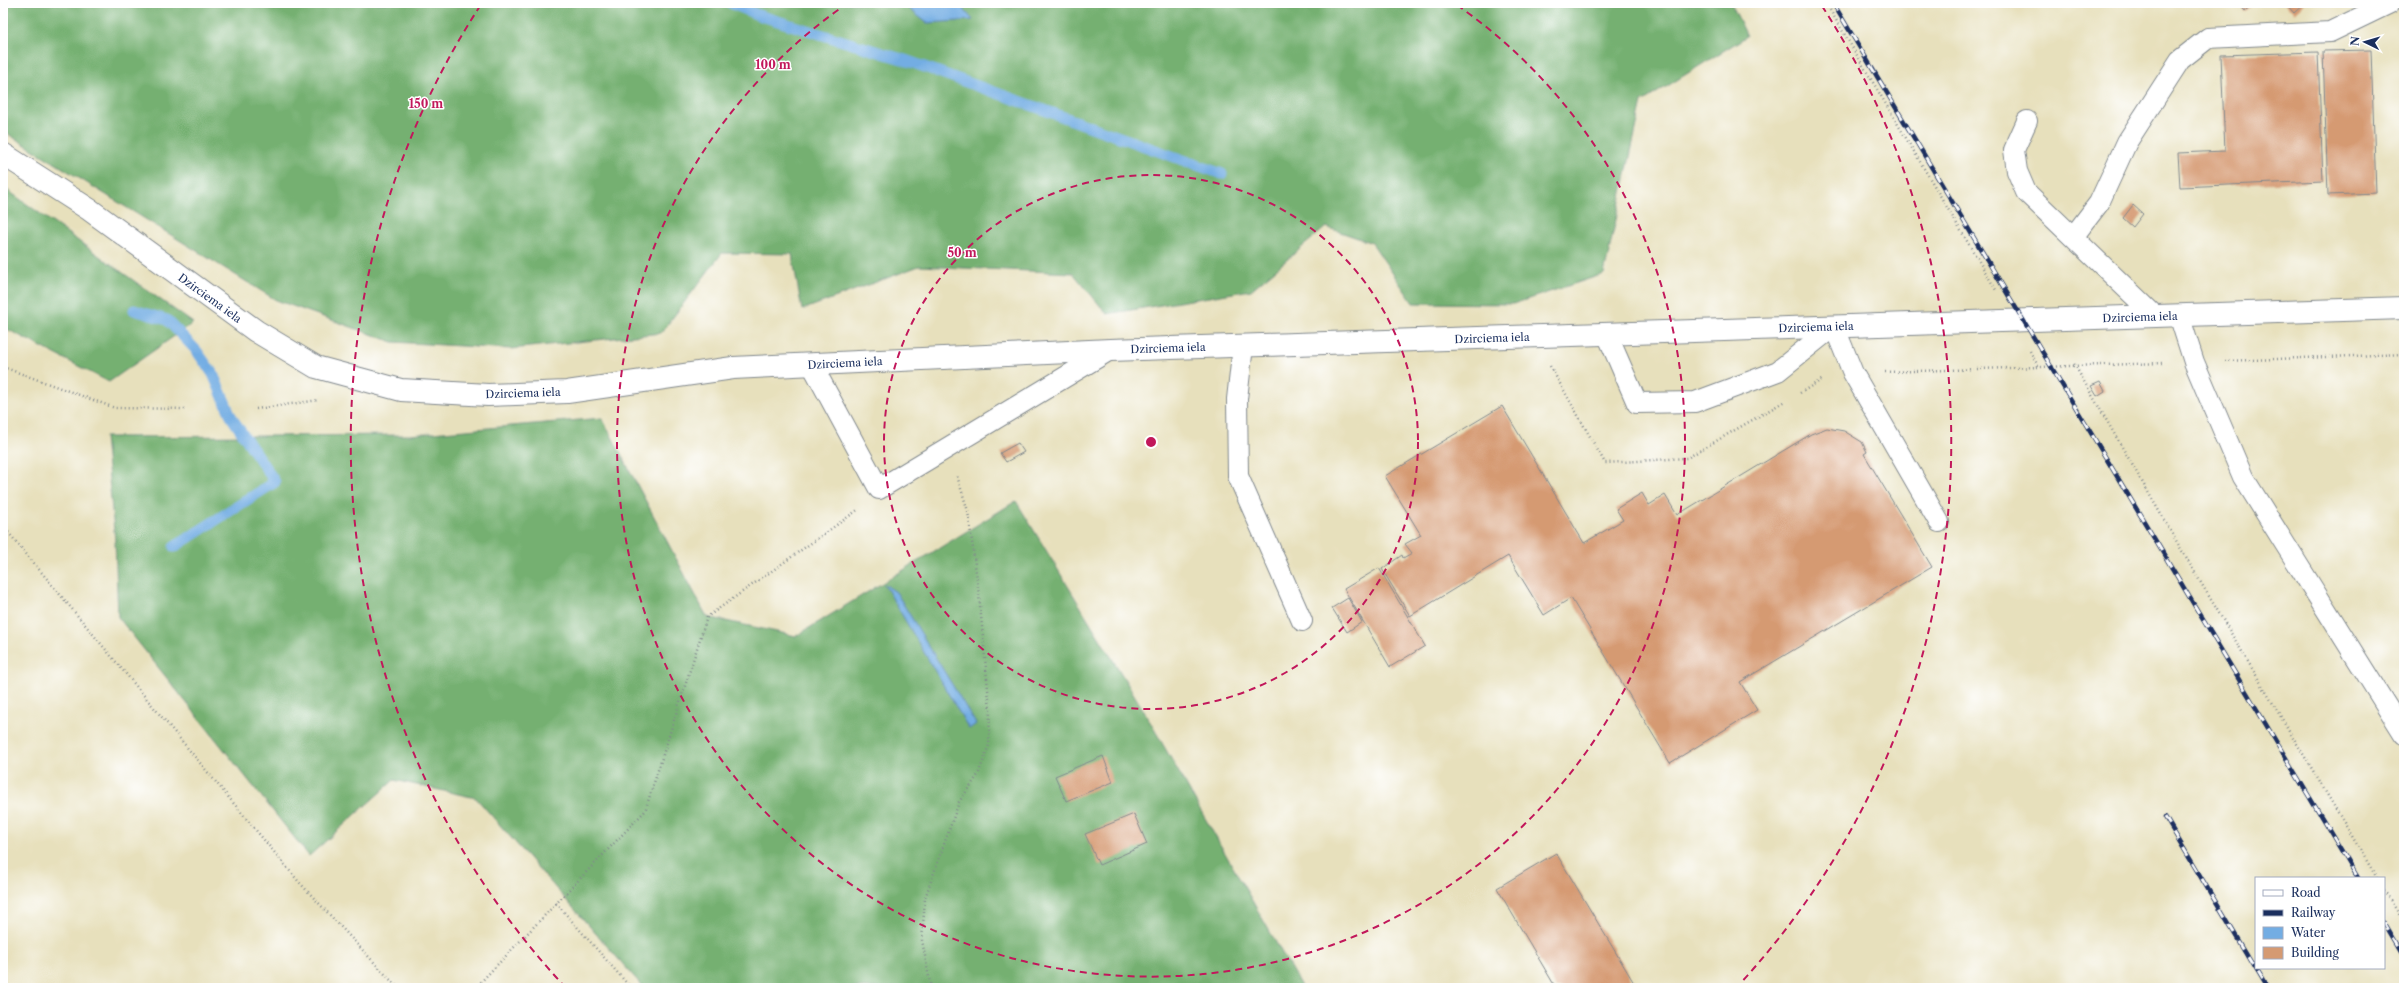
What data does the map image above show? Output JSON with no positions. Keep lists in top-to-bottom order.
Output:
{
  "streets": {
    "street": ["Dzirciema iela"]
  },
  "legend": [
    "Road",
    "Railway",
    "Water",
    "Building"
  ],
  "north": "left",
  "rings": ["100 m", "150 m", "50 m"]
}
